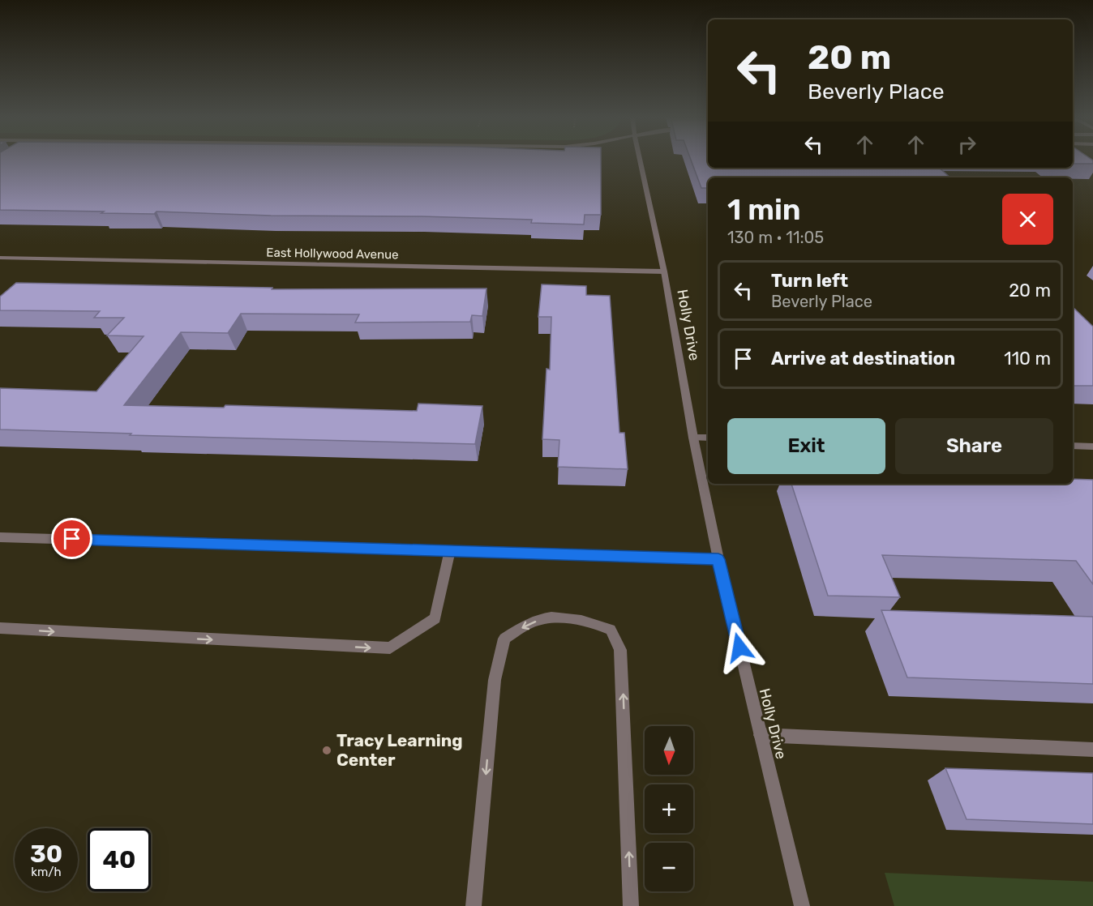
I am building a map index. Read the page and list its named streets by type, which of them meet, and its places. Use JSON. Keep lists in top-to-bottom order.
{
  "streets": {
    "street": ["East Hollywood Avenue", "Holly Drive"]
  },
  "crossings": [
    ["East Hollywood Avenue", "Holly Drive"]
  ],
  "places": ["Tracy Learning Center"],
  "north": "bottom",
  "page": {
    "turn": ["20 m", "Beverly Place"],
    "heading": ["1 min", "130 m · 11:05"],
    "list": [
      {
        "name": "Turn left",
        "note": "Beverly Place",
        "value": "20 m"
      },
      {
        "name": "Arrive at destination",
        "value": "110 m"
      }
    ],
    "buttons": ["Exit", "Share"],
    "map_buttons": ["+", "−"],
    "speed": "30 km/h",
    "limit": "40"
  }
}
